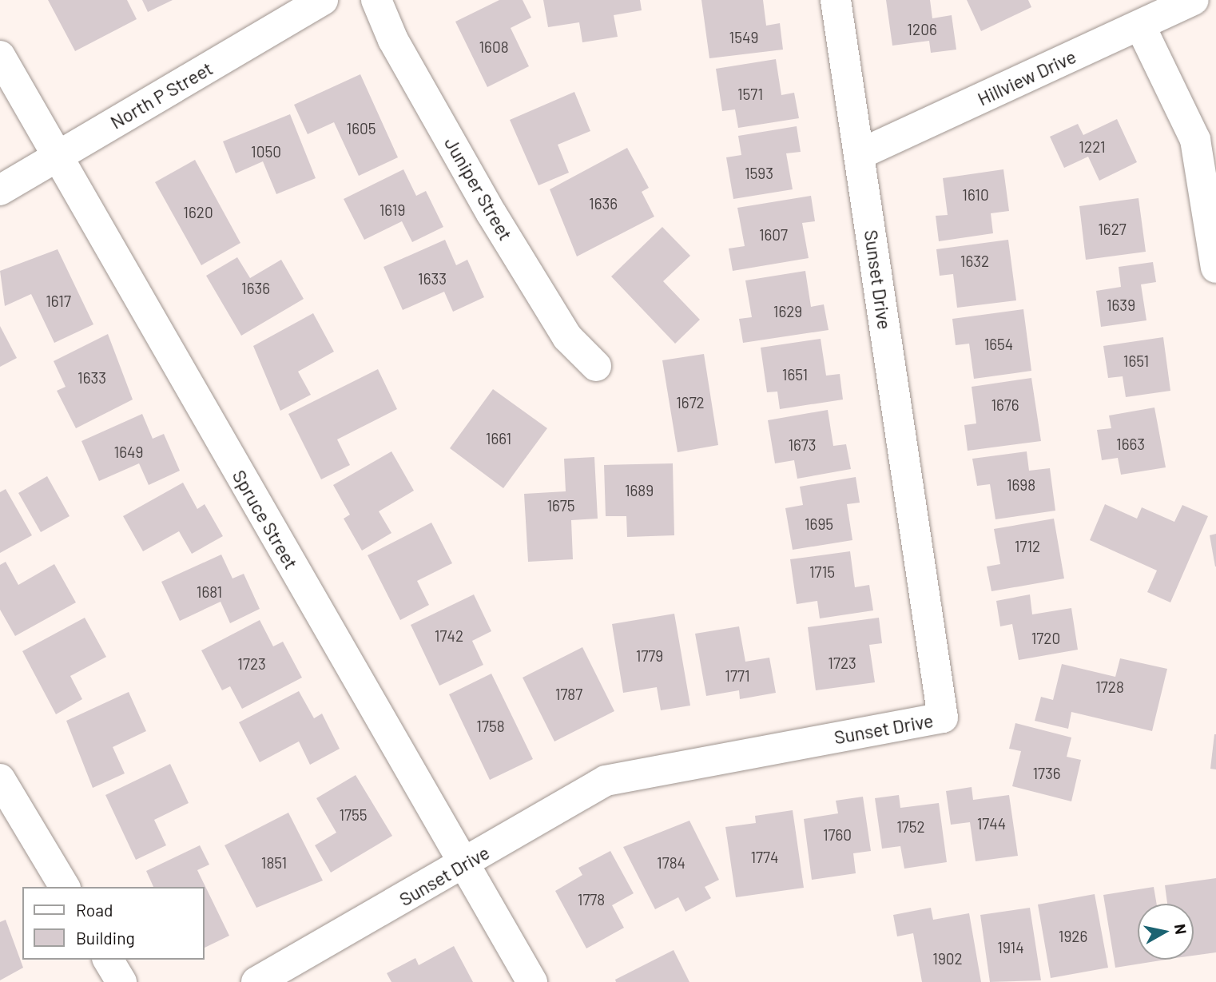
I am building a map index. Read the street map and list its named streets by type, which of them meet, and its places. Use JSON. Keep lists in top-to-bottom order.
{
  "streets": {
    "street": [
      "Hillview Drive",
      "North P Street",
      "Juniper Street",
      "Sunset Drive",
      "Spruce Street"
    ]
  },
  "crossings": [
    ["Hillview Drive", "Sunset Drive"],
    ["North P Street", "Spruce Street"],
    ["Sunset Drive", "Spruce Street"]
  ],
  "house_numbers": [
    "1206",
    "1549",
    "1608",
    "1571",
    "1605",
    "1221",
    "1050",
    "1593",
    "1610",
    "1636",
    "1619",
    "1620",
    "1627",
    "1607",
    "1632",
    "1633",
    "1636",
    "1617",
    "1639",
    "1629",
    "1654",
    "1651",
    "1651",
    "1633",
    "1672",
    "1676",
    "1661",
    "1663",
    "1673",
    "1649",
    "1698",
    "1689",
    "1675",
    "1695",
    "1712",
    "1715",
    "1681",
    "1742",
    "1720",
    "1779",
    "1723",
    "1723",
    "1771",
    "1728",
    "1787",
    "1758",
    "1736",
    "1755",
    "1744",
    "1752",
    "1760",
    "1774",
    "1851",
    "1784",
    "1778",
    "1926",
    "1914",
    "1902"
  ],
  "legend": ["Road", "Building"],
  "north": "right"
}
